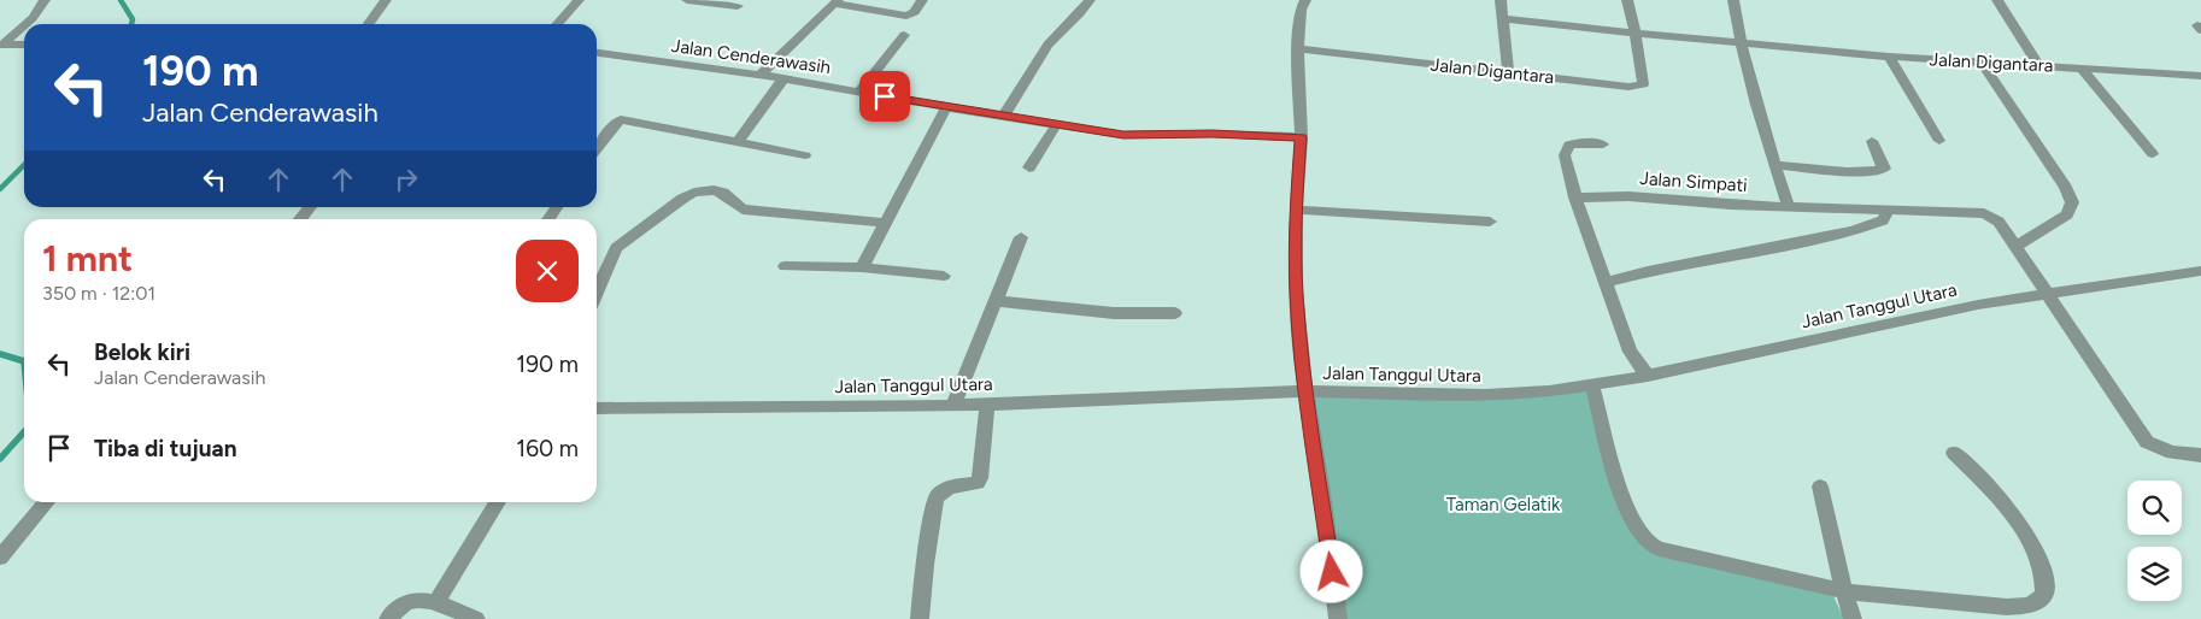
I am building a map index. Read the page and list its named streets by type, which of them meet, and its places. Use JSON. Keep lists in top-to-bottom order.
{
  "streets": {
    "street": [
      "Jalan Cenderawasih",
      "Jalan Digantara",
      "Jalan Simpati",
      "Jalan Tanggul Utara"
    ]
  },
  "crossings": [
    ["Jalan Simpati", "Jalan Tanggul Utara"]
  ],
  "parks": ["Taman Gelatik"],
  "page": {
    "turn": ["190 m", "Jalan Cenderawasih"],
    "heading": ["1 mnt", "350 m · 12:01"],
    "list": [
      {
        "name": "Belok kiri",
        "note": "Jalan Cenderawasih",
        "value": "190 m"
      },
      {
        "name": "Tiba di tujuan",
        "value": "160 m"
      }
    ]
  }
}
